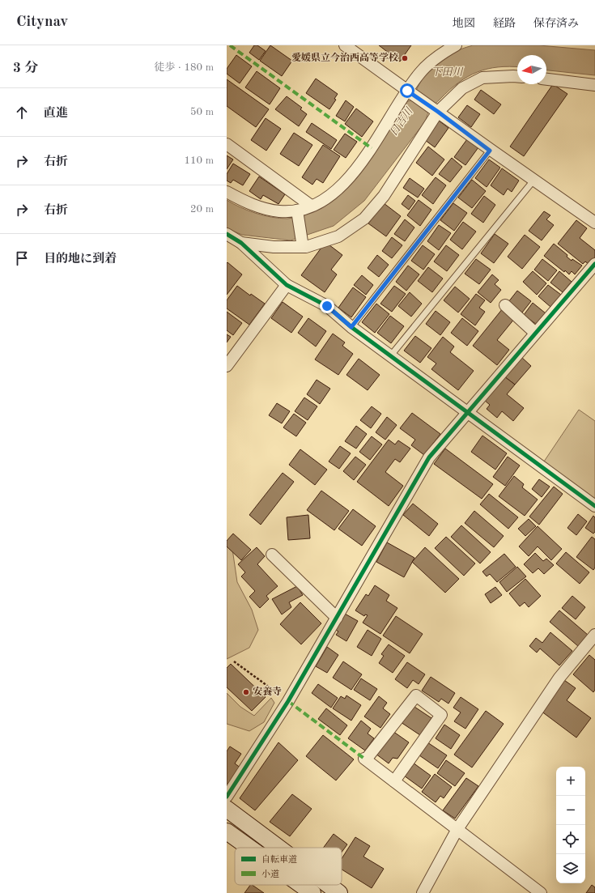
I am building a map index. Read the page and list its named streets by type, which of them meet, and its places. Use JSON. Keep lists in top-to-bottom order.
{
  "water": ["下田川", "日吉川"],
  "places": ["愛媛県立今治西高等学校", "安養寺"],
  "legend": ["自転車道", "小道"],
  "north": "left",
  "page": {
    "header": "Citynav",
    "nav": ["地図", "経路", "保存済み"],
    "heading": ["3 分", "徒歩 · 180 m"],
    "list": [
      ["直進", "50 m"],
      ["右折", "110 m"],
      ["右折", "20 m"],
      "目的地に到着"
    ],
    "map_buttons": ["+", "−"]
  }
}
